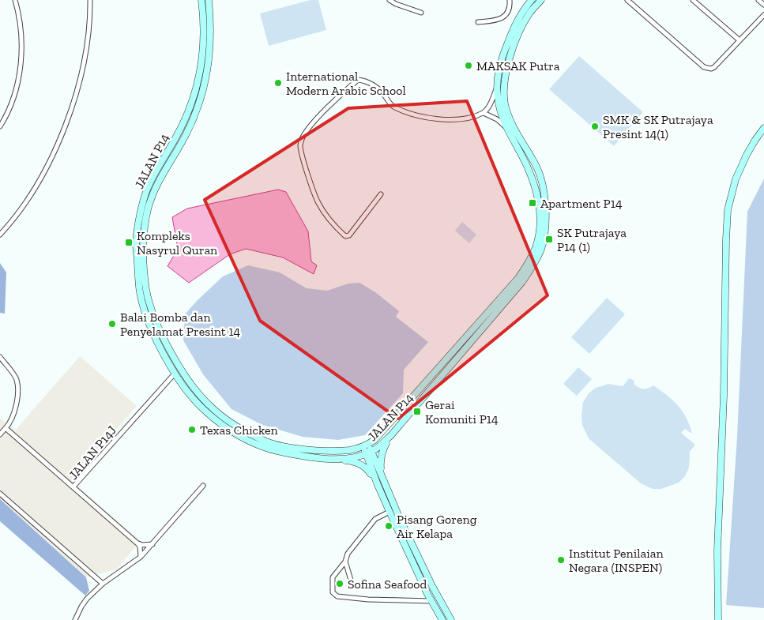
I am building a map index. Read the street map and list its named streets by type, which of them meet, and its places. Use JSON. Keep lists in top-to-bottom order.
{
  "streets": {
    "main road": ["JALAN P14"],
    "street": ["JALAN P14J"]
  },
  "crossings": [
    ["JALAN P14", "JALAN P14J"]
  ],
  "places": {
    "other": [
      "MAKSAK Putra",
      "International Modern Arabic School",
      "SMK & SK Putrajaya Presint 14(1)",
      "Balai Bomba dan Penyelamat Presint 14",
      "Texas Chicken",
      "Pisang Goreng Air Kelapa",
      "Institut Penilaian Negara (INSPEN)",
      "Sofina Seafood"
    ],
    "transit": [
      "Apartment P14",
      "SK Putrajaya P14 (1)",
      "Kompleks Nasyrul Quran",
      "Gerai Komuniti P14"
    ]
  }
}
